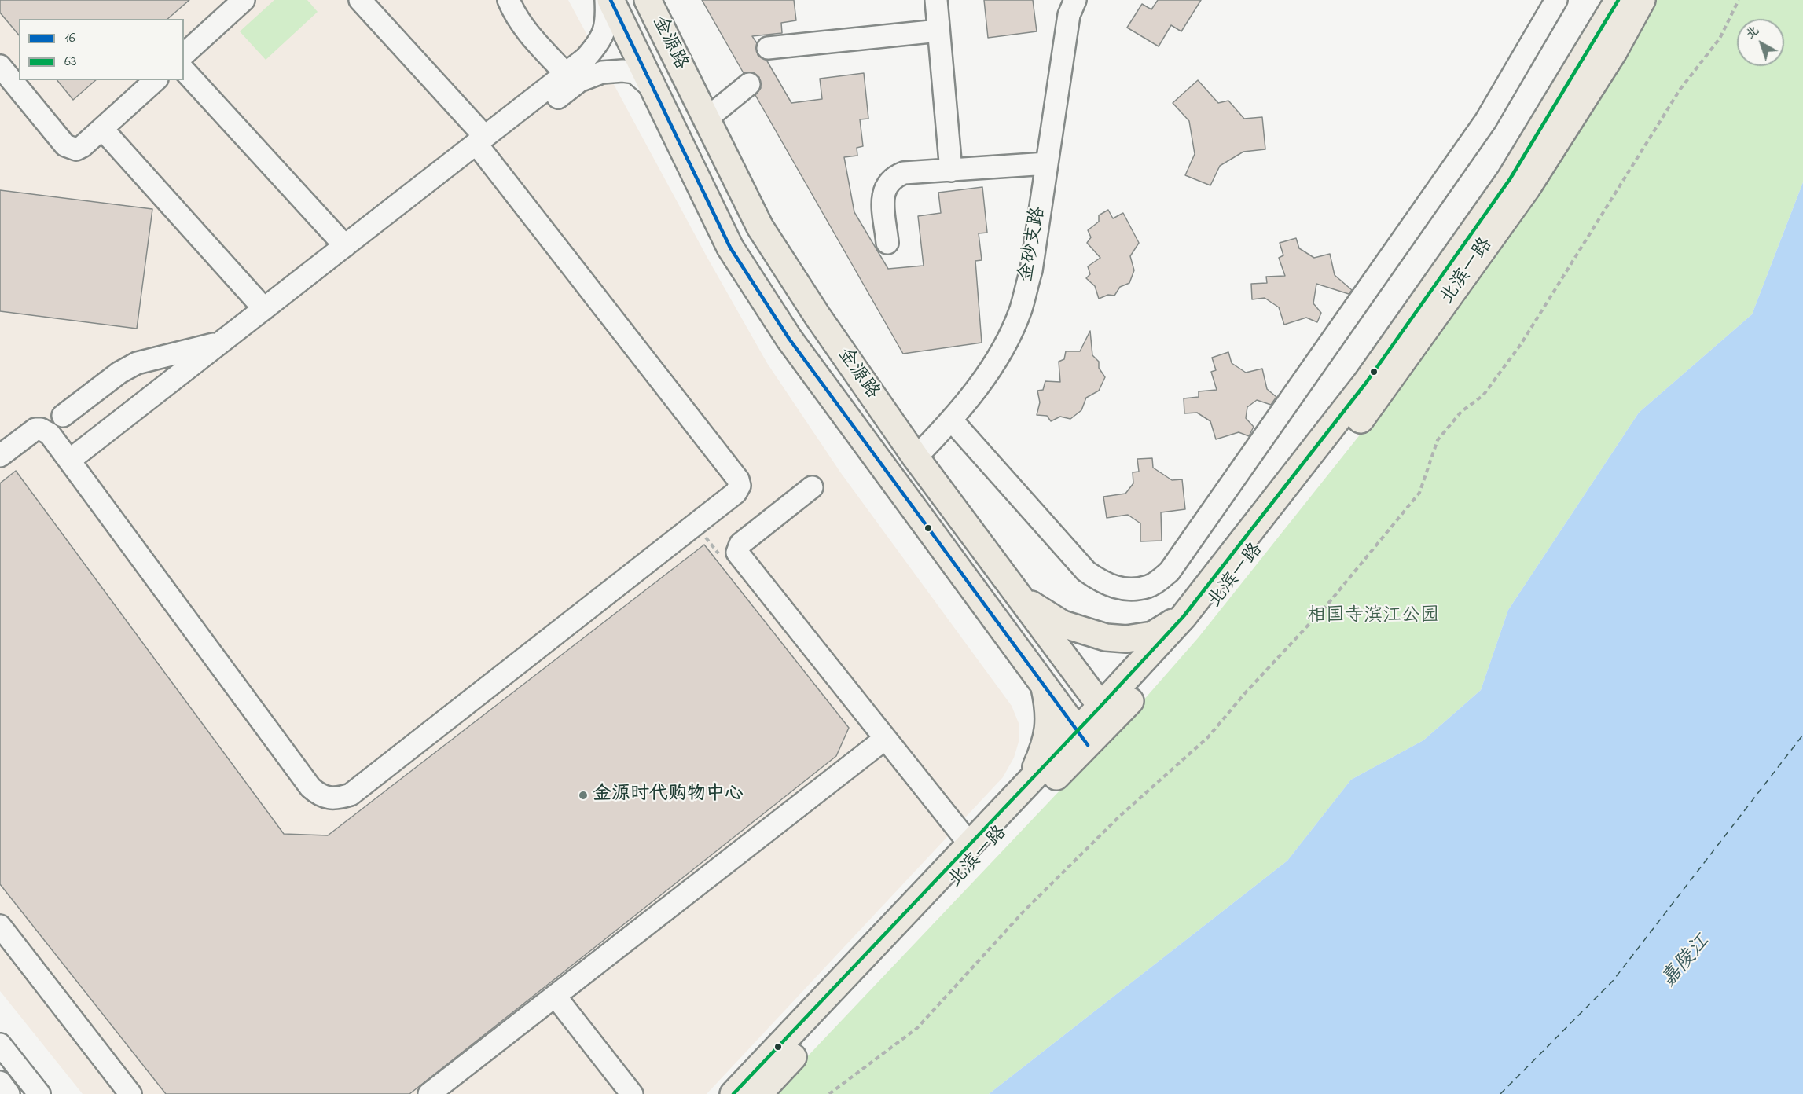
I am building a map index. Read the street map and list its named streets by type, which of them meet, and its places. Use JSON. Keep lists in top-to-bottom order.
{
  "streets": {
    "main road": ["金源路", "北滨一路"],
    "street": ["金砂支路"]
  },
  "crossings": [
    ["金源路", "金砂支路"],
    ["金源路", "北滨一路"]
  ],
  "water": ["嘉陵江"],
  "parks": ["相国寺滨江公园"],
  "places": ["金源时代购物中心"],
  "lines": ["transit line 16", "transit line 63"],
  "legend": ["16", "63"],
  "north": "top left"
}
